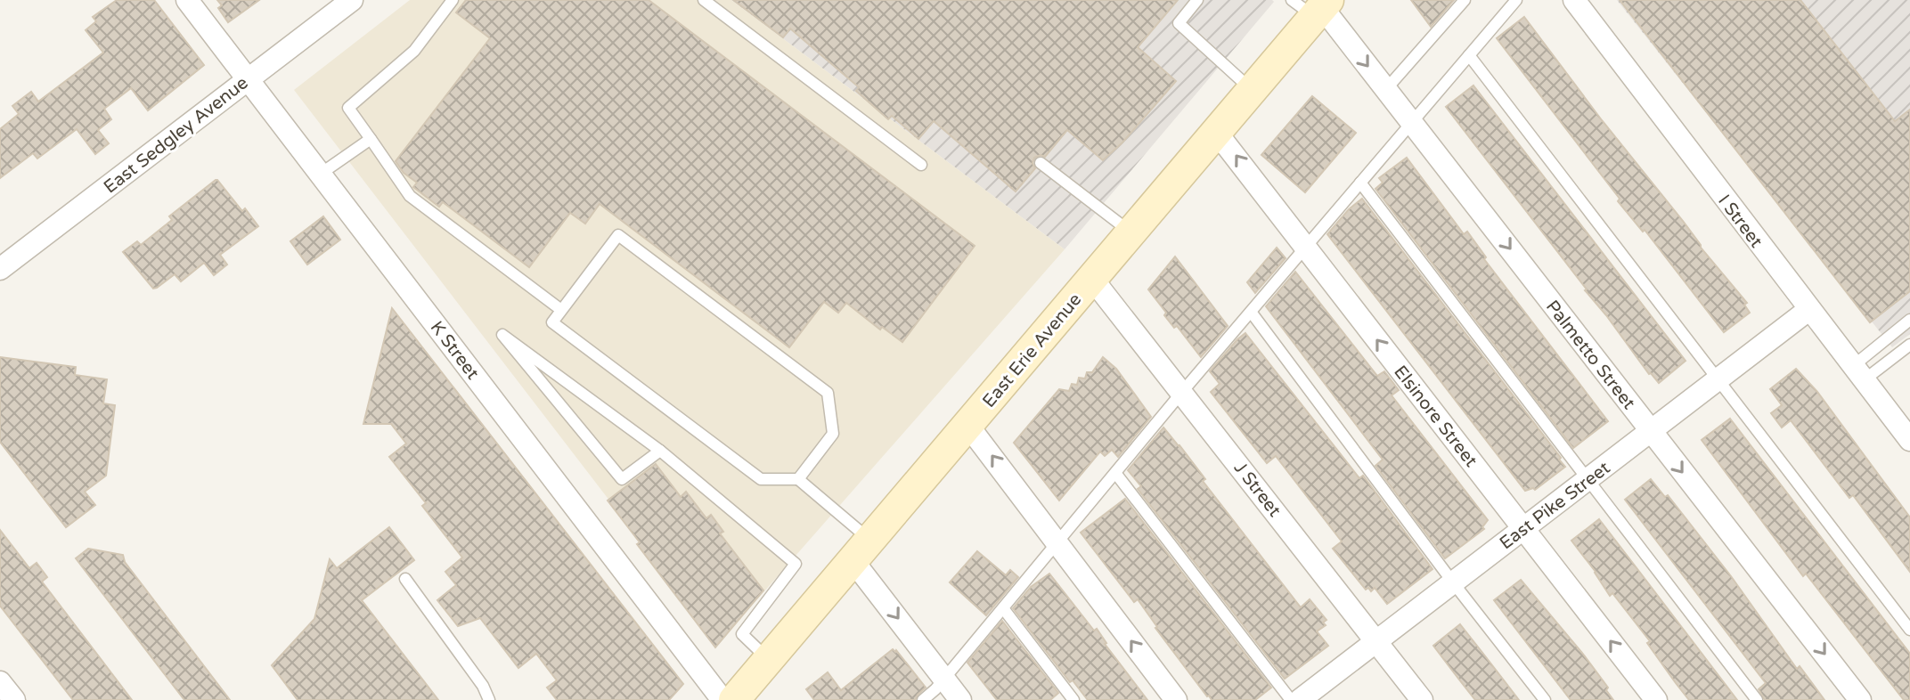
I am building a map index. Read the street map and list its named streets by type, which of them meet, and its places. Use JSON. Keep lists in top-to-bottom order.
{
  "streets": {
    "main road": ["East Erie Avenue"],
    "street": [
      "East Sedgley Avenue",
      "I Street",
      "K Street",
      "Palmetto Street",
      "Elsinore Street",
      "J Street",
      "East Pike Street"
    ]
  },
  "crossings": [
    ["East Sedgley Avenue", "K Street"],
    ["I Street", "East Pike Street"],
    ["East Erie Avenue", "Palmetto Street"],
    ["East Erie Avenue", "Elsinore Street"],
    ["East Erie Avenue", "J Street"],
    ["Palmetto Street", "East Pike Street"],
    ["Elsinore Street", "East Pike Street"],
    ["J Street", "East Pike Street"]
  ],
  "one_way": ["Palmetto Street", "Elsinore Street"]
}
